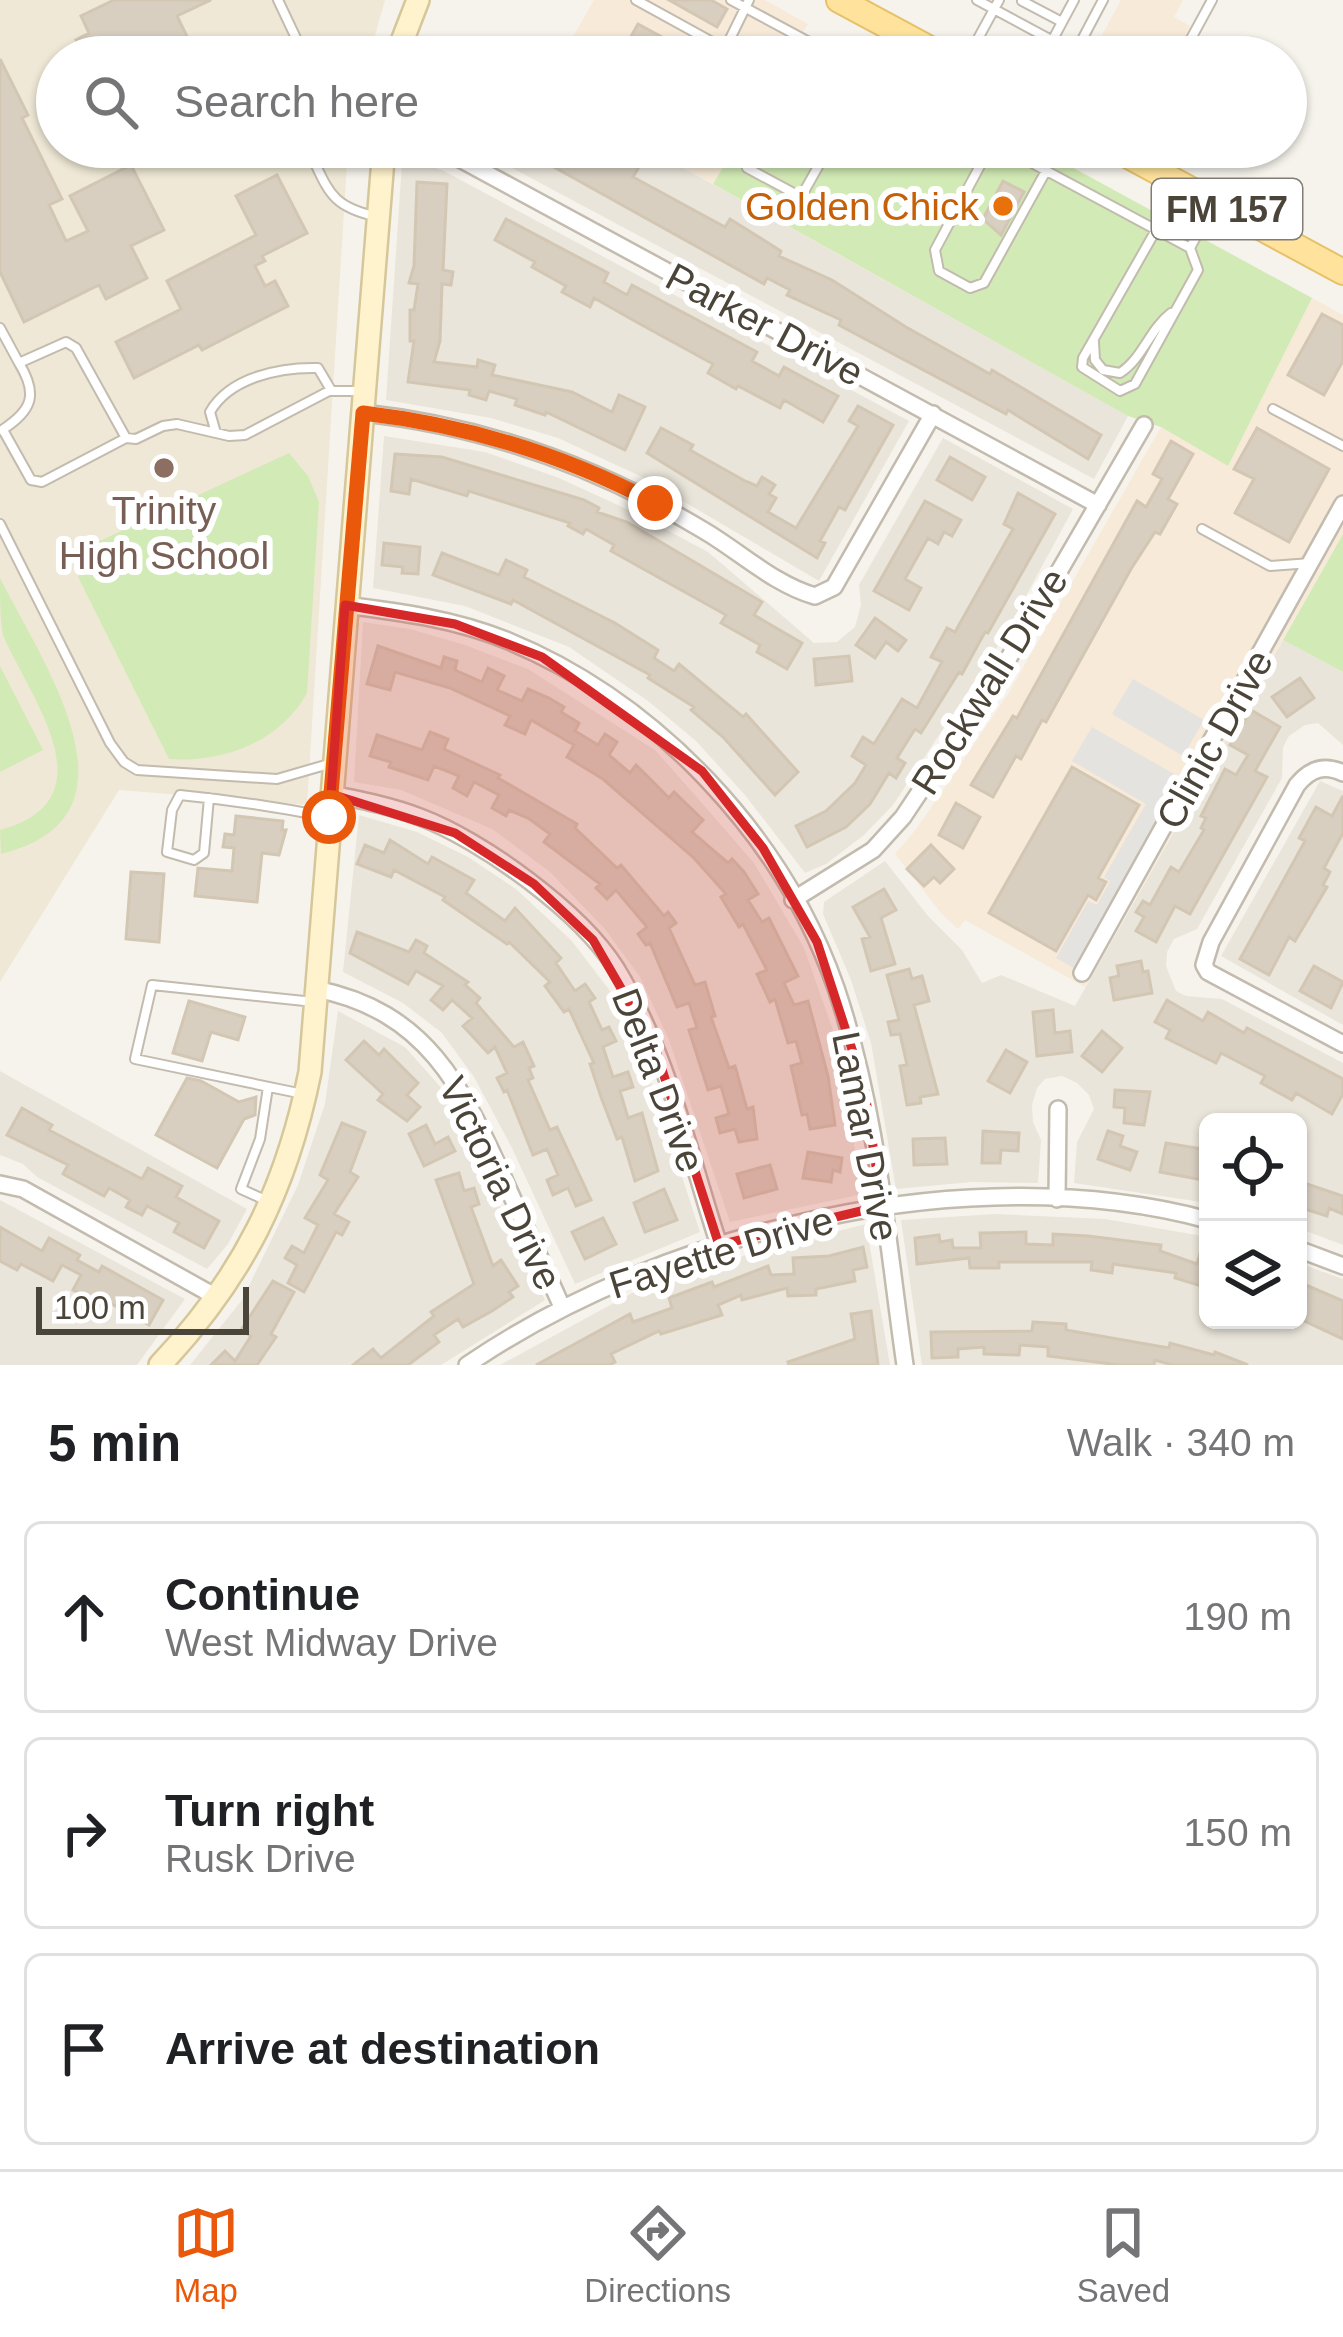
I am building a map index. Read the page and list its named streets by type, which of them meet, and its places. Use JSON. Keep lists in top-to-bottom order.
{
  "streets": {
    "main road": ["FM 157"],
    "street": [
      "Parker Drive",
      "Rockwall Drive",
      "Clinic Drive",
      "Delta Drive",
      "Lamar Drive",
      "Victoria Drive",
      "Fayette Drive"
    ]
  },
  "crossings": [
    ["Parker Drive", "Rockwall Drive"],
    ["Rockwall Drive", "Lamar Drive"],
    ["Delta Drive", "Fayette Drive"],
    ["Lamar Drive", "Fayette Drive"],
    ["Victoria Drive", "Fayette Drive"]
  ],
  "places": ["Golden Chick", "Trinity High School"],
  "scale_bar": "100 m",
  "page": {
    "search": "Search here",
    "scale": "100 m",
    "heading": ["5 min", "Walk · 340 m"],
    "list": [
      ["Continue", "West Midway Drive", "190 m"],
      ["Turn right", "Rusk Drive", "150 m"],
      "Arrive at destination"
    ],
    "nav": ["Map", "Directions", "Saved"]
  }
}
